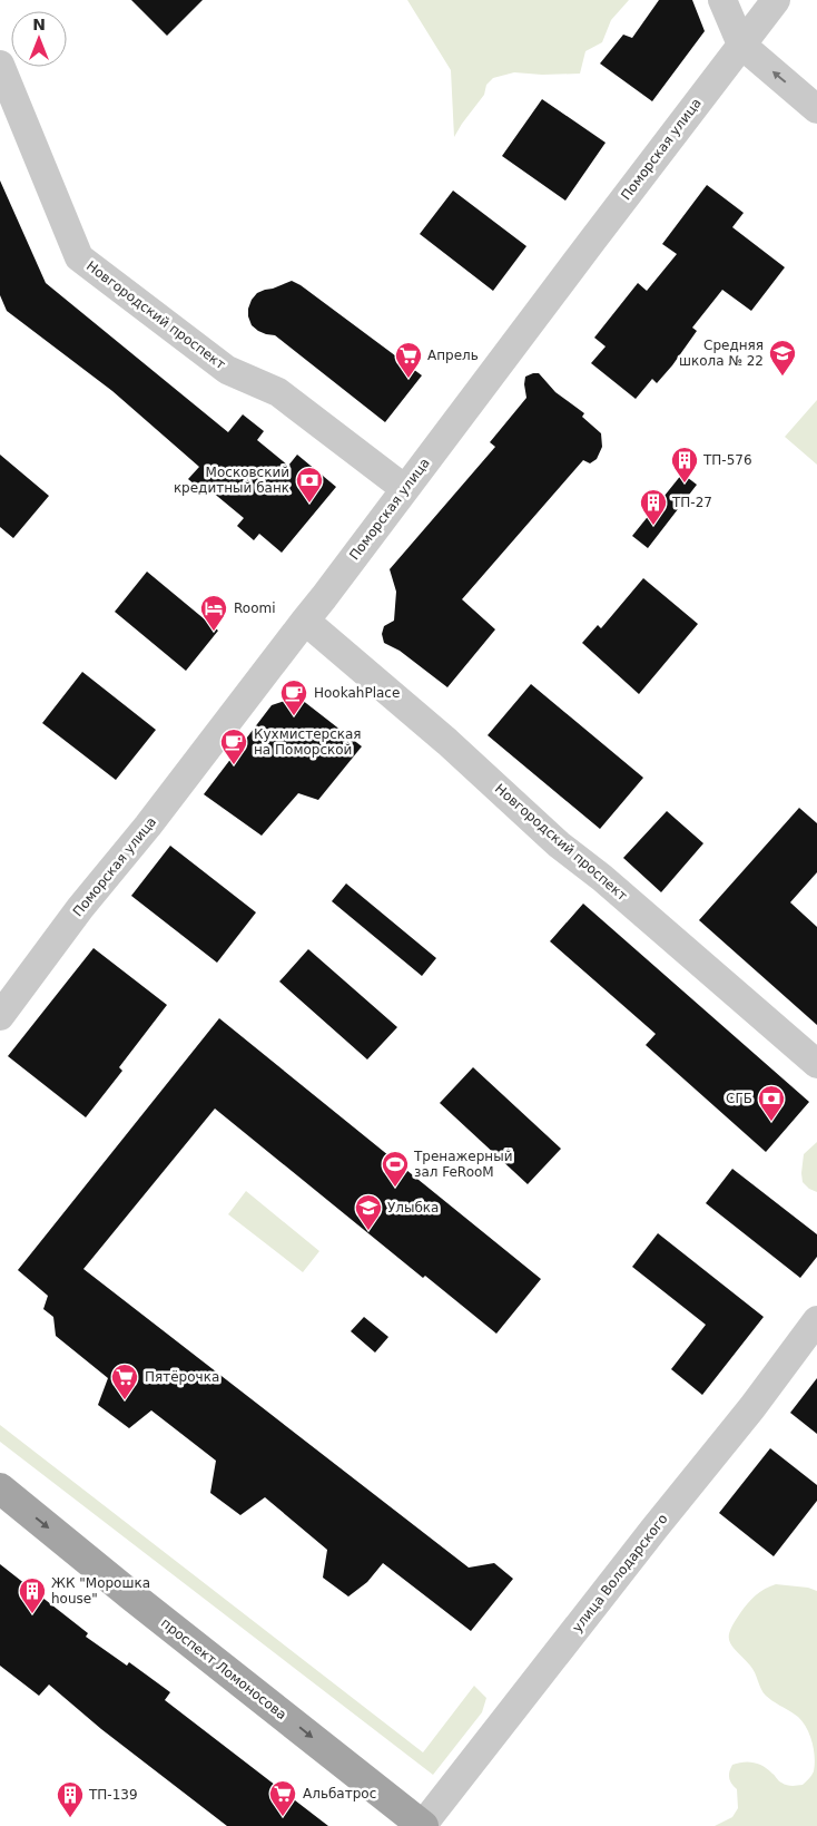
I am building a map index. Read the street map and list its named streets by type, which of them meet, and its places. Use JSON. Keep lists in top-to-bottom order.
{
  "streets": {
    "main road": ["проспект Ломоносова"],
    "street": ["Поморская улица", "Новгородский проспект", "улица Володарского"]
  },
  "crossings": [
    ["Поморская улица", "Новгородский проспект"],
    ["улица Володарского", "проспект Ломоносова"]
  ],
  "one_way": ["проспект Ломоносова"],
  "places": {
    "school or university": ["Средняя школа № 22", "Улыбка"],
    "supermarket": ["Апрель", "Пятёрочка", "Альбатрос"],
    "building": [
      "ТП-576",
      "ТП-27",
      "ЖК \"Морошка house\"",
      "ТП-139"
    ],
    "bank": ["Московский кредитный банк", "СГБ"],
    "hotel": ["Roomi"],
    "cafe": ["HookahPlace", "Кухмистерская на Поморской"],
    "sports": ["Тренажерный зал FeRooM"]
  },
  "north": "top"
}
